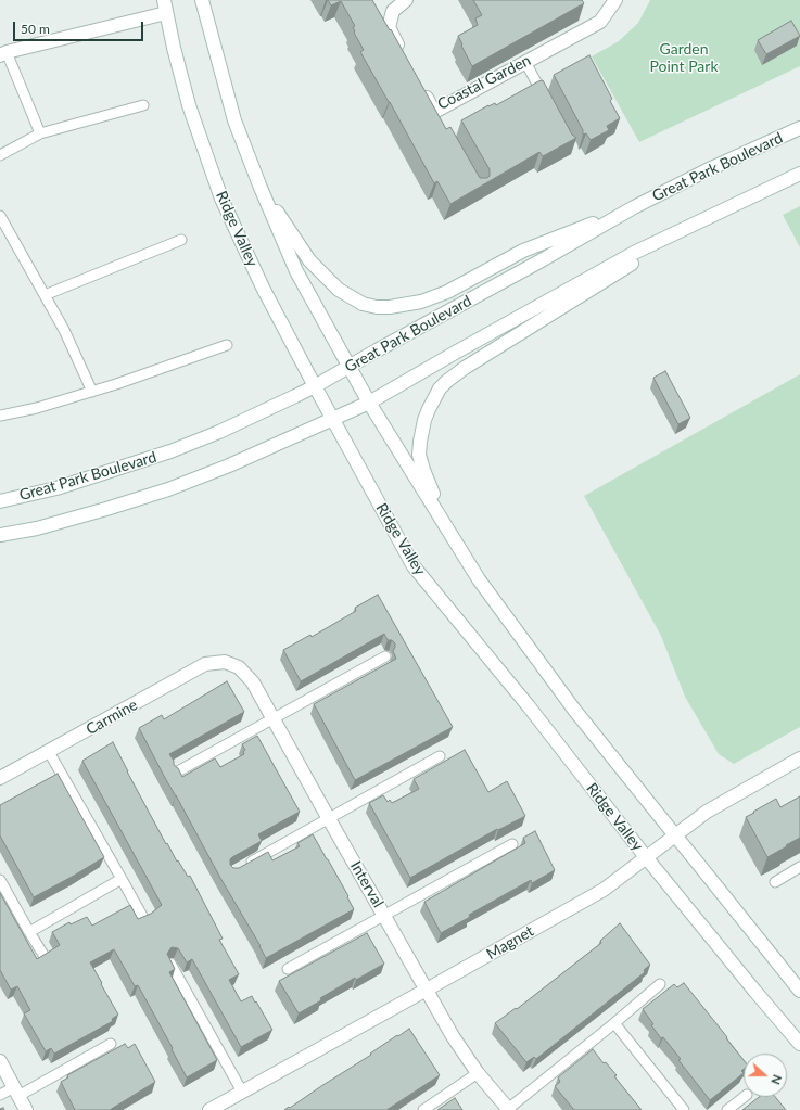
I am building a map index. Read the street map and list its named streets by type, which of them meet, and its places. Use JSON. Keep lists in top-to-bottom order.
{
  "streets": {
    "main road": [
      "Coastal Garden",
      "Great Park Boulevard",
      "Ridge Valley",
      "Carmine",
      "Interval",
      "Magnet"
    ]
  },
  "crossings": [
    ["Great Park Boulevard", "Ridge Valley"],
    ["Ridge Valley", "Magnet"],
    ["Carmine", "Interval"],
    ["Interval", "Magnet"]
  ],
  "parks": ["Garden Point Park"],
  "scale_bar": "50 m",
  "north": "right"
}
